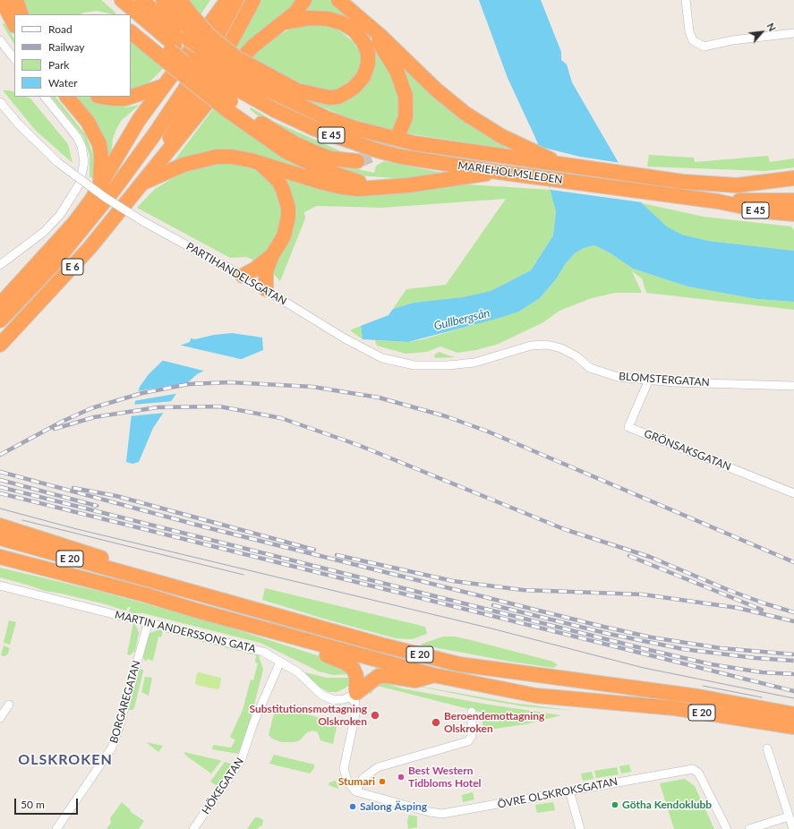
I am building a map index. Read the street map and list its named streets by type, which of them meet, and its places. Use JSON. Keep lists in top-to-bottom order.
{
  "streets": {
    "highway": [
      "E 45",
      "MARIEHOLMSLEDEN",
      "E 6",
      "E 20"
    ],
    "street": [
      "PARTIHANDELSGATAN",
      "BLOMSTERGATAN",
      "GRÖNSAKSGATAN",
      "MARTIN ANDERSSONS GATA",
      "BORGAREGATAN",
      "HÖKEGATAN",
      "ÖVRE OLSKROKSGATAN"
    ]
  },
  "crossings": [
    ["E 45", "MARIEHOLMSLEDEN"],
    ["PARTIHANDELSGATAN", "BLOMSTERGATAN"],
    ["BLOMSTERGATAN", "GRÖNSAKSGATAN"],
    ["MARTIN ANDERSSONS GATA", "BORGAREGATAN"],
    ["MARTIN ANDERSSONS GATA", "HÖKEGATAN"]
  ],
  "districts": ["OLSKROKEN"],
  "water": ["Gullbergsån"],
  "places": [
    "Substitutionsmottagning Olskroken",
    "Beroendemottagning Olskroken",
    "Best Western Tidbloms Hotel",
    "Stumari",
    "Götha Kendoklubb",
    "Salong Äsping"
  ],
  "legend": [
    "Road",
    "Railway",
    "Park",
    "Water"
  ],
  "scale_bar": "50 m",
  "north": "top right"
}
